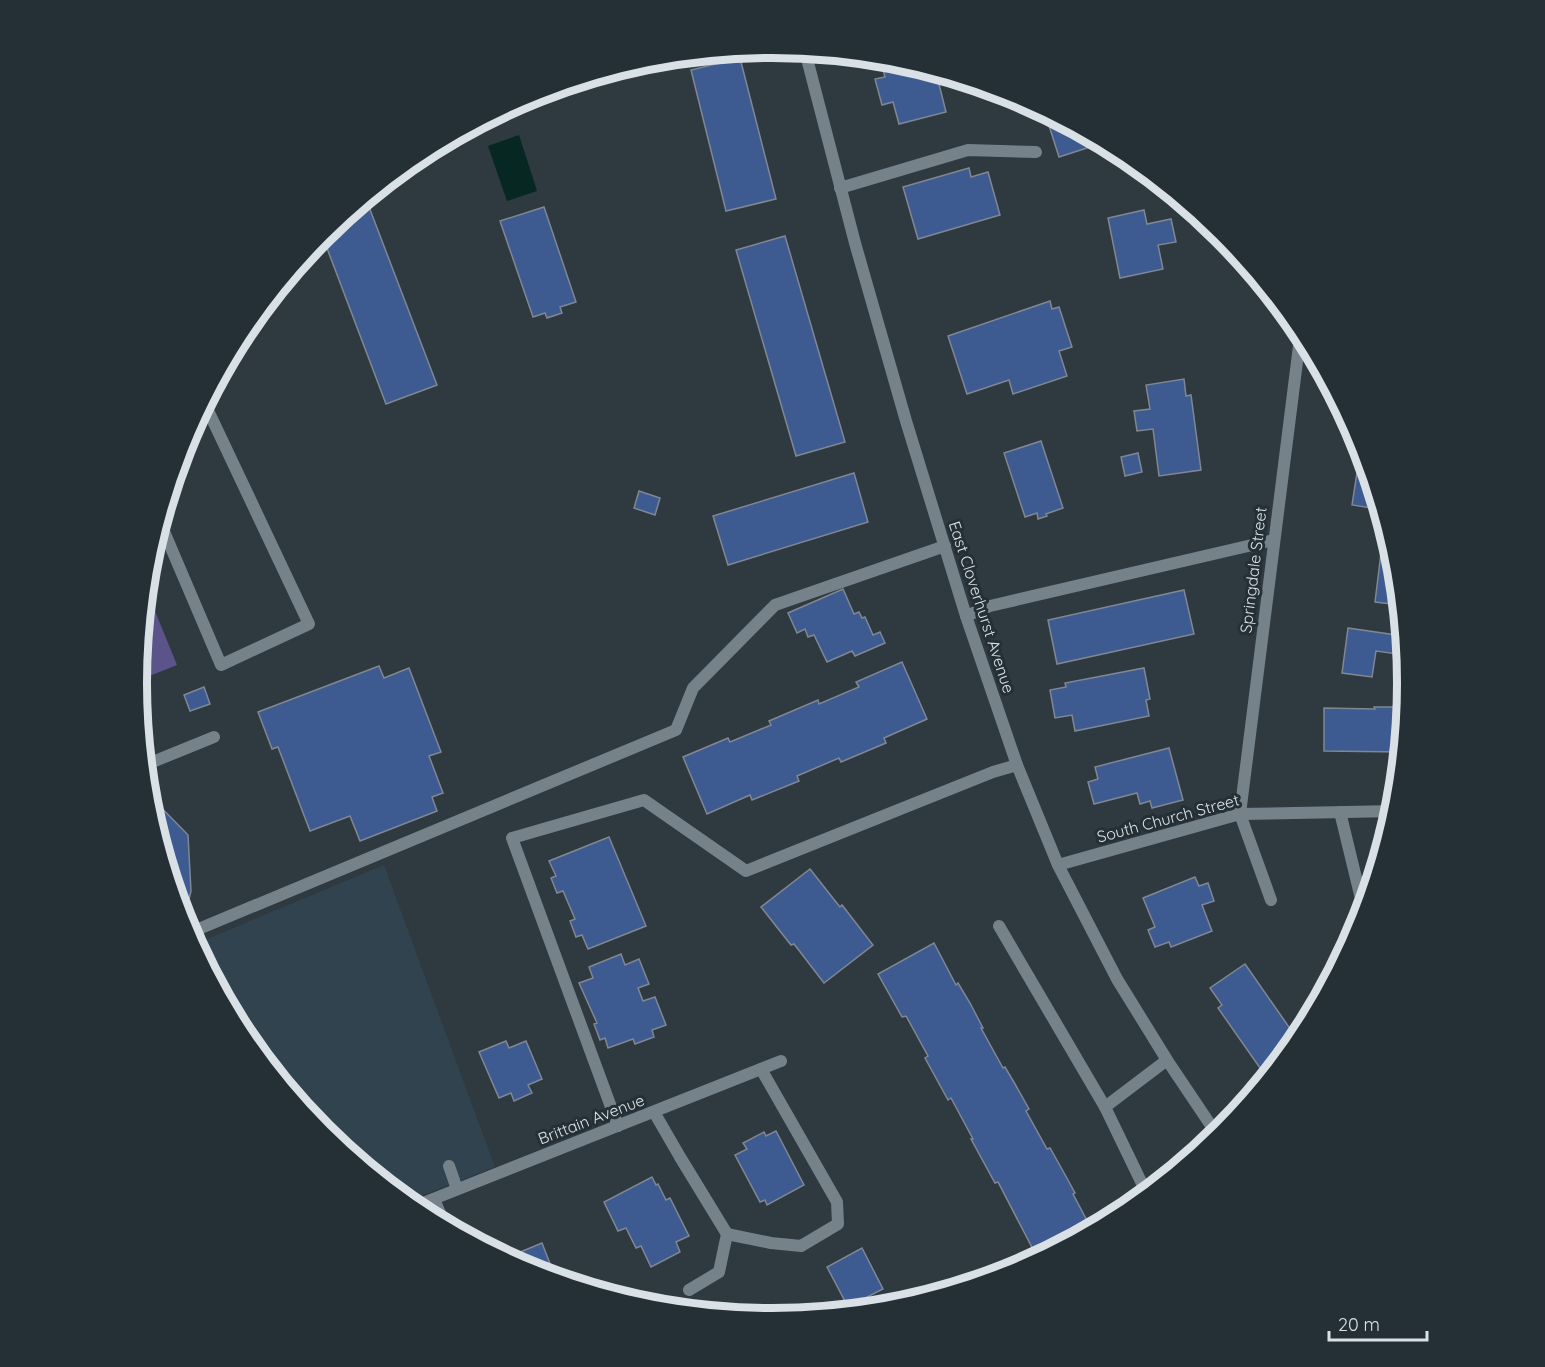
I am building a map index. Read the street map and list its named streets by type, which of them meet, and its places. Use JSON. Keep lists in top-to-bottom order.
{
  "streets": {
    "street": [
      "Springdale Street",
      "East Cloverhurst Avenue",
      "South Church Street",
      "Brittain Avenue"
    ]
  },
  "crossings": [
    ["Springdale Street", "South Church Street"],
    ["East Cloverhurst Avenue", "South Church Street"]
  ],
  "scale_bar": "20 m"
}
